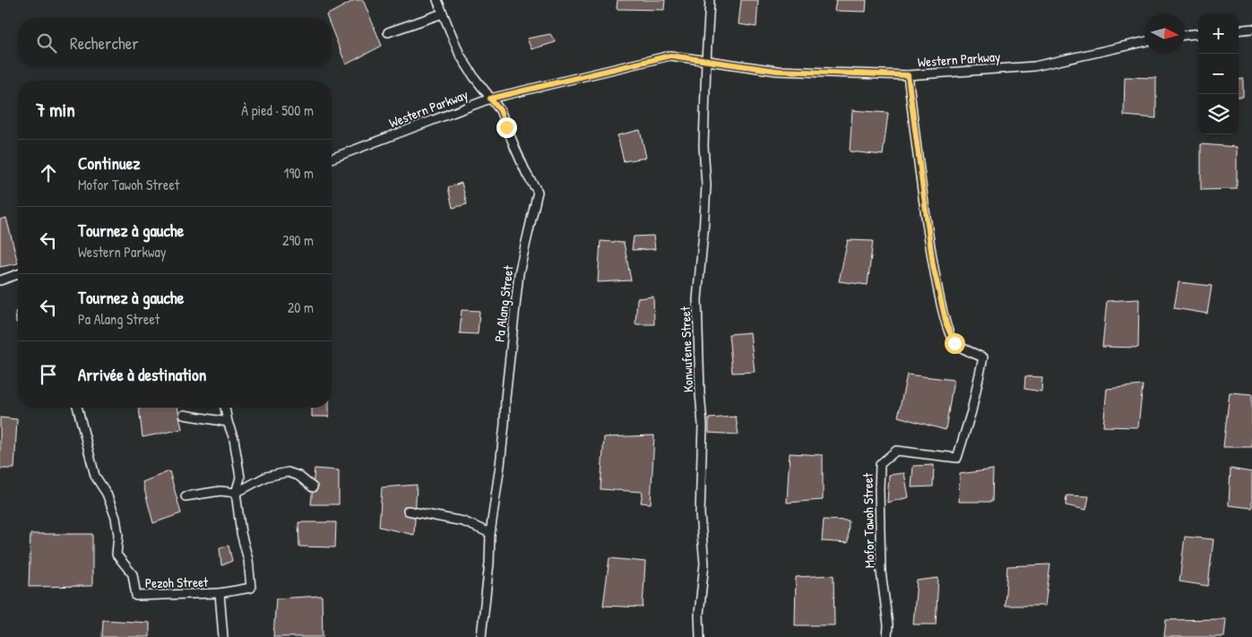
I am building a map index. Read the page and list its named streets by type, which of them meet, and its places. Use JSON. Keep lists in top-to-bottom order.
{
  "streets": {
    "street": [
      "Western Parkway",
      "Pa Alang Street",
      "Konwufene Street",
      "Mofor Tawoh Street",
      "Pezoh Street"
    ]
  },
  "crossings": [
    ["Western Parkway", "Pa Alang Street"],
    ["Western Parkway", "Konwufene Street"],
    ["Western Parkway", "Mofor Tawoh Street"]
  ],
  "north": "right",
  "page": {
    "map_buttons": ["+", "−"],
    "search": "Rechercher",
    "heading": ["7 min", "À pied · 500 m"],
    "list": [
      ["Continuez", "Mofor Tawoh Street", "190 m"],
      ["Tournez à gauche", "Western Parkway", "290 m"],
      ["Tournez à gauche", "Pa Alang Street", "20 m"],
      "Arrivée à destination"
    ]
  }
}
